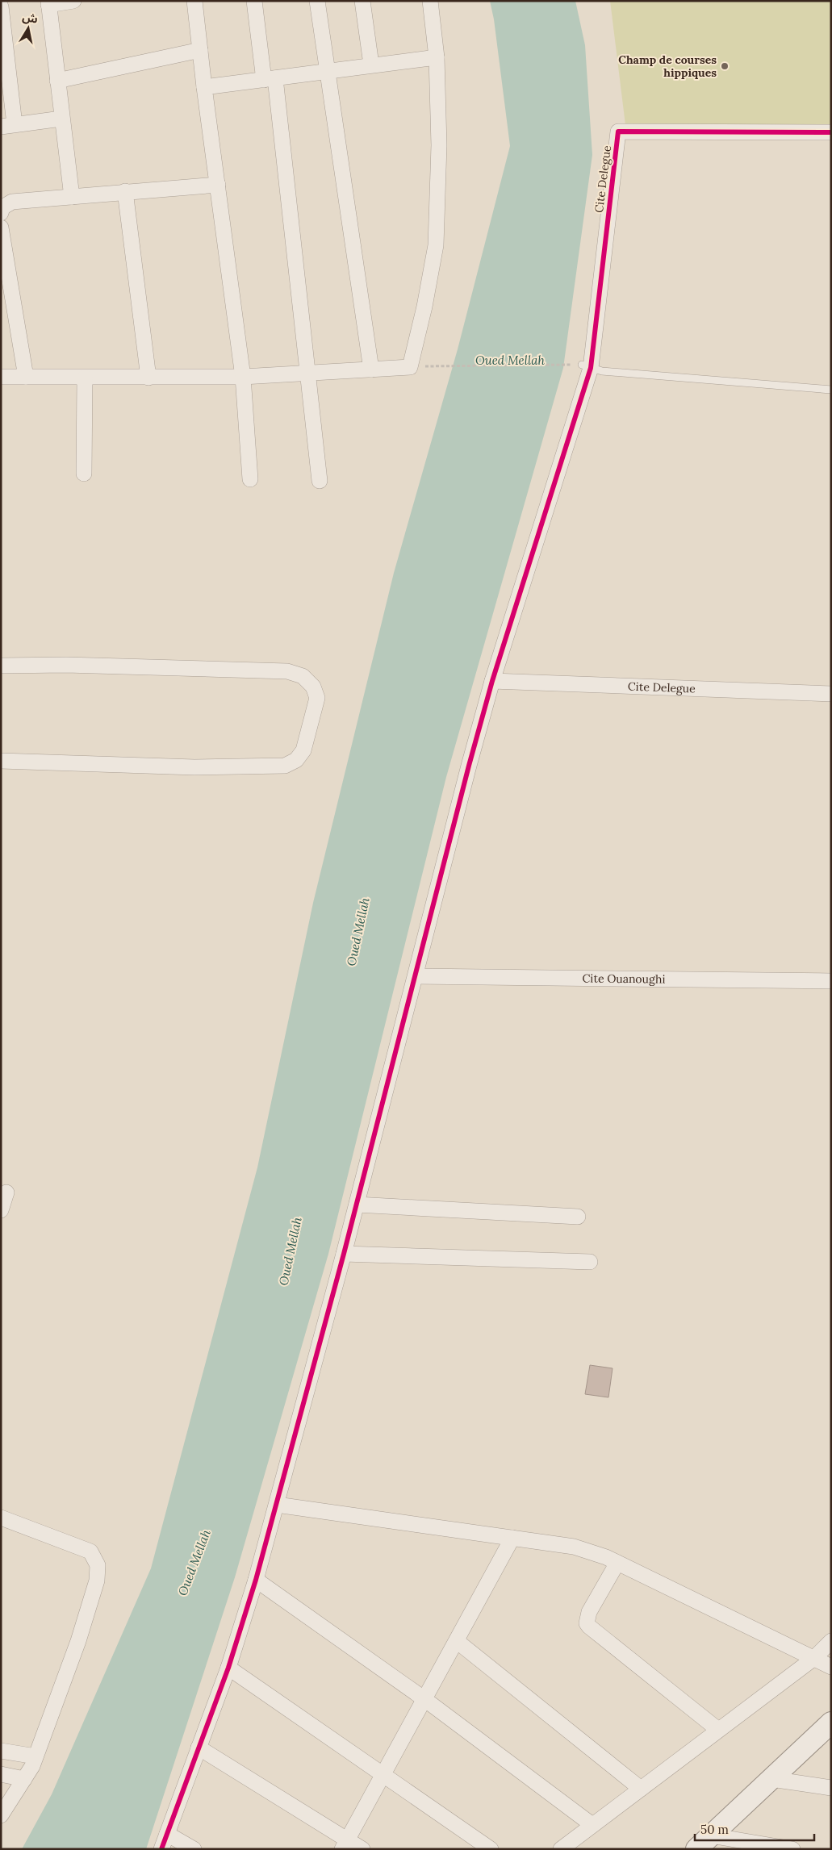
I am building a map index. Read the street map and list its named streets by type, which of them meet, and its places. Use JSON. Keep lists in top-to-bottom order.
{
  "streets": {
    "street": ["Cite Delegue", "Cite Ouanoughi"]
  },
  "water": ["Oued Mellah"],
  "places": ["Champ de courses hippiques"],
  "scale_bar": "50 m",
  "north": "top"
}
